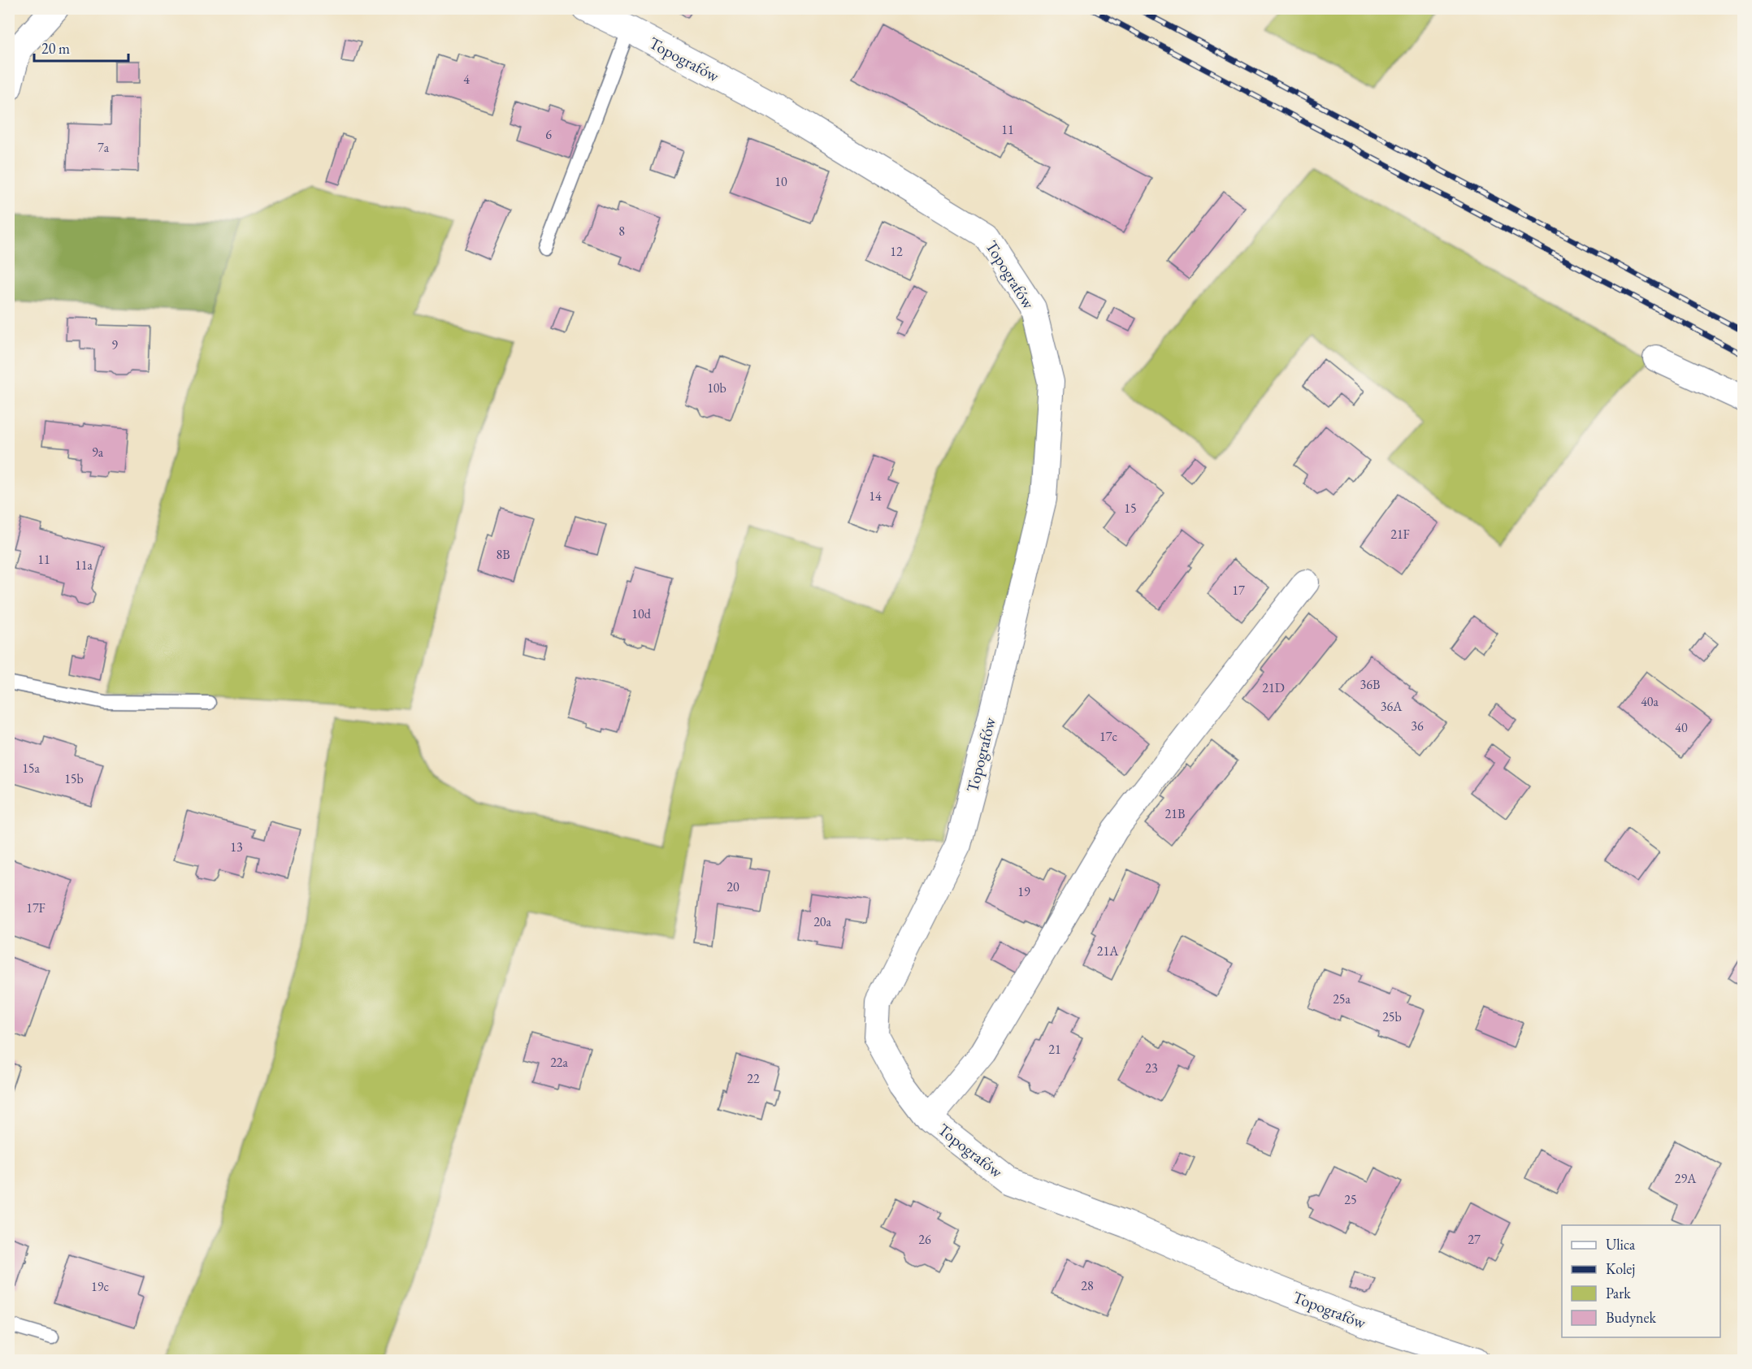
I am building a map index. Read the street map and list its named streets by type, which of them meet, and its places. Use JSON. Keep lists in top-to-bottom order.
{
  "streets": {
    "street": ["Topografów"]
  },
  "house_numbers": [
    "4",
    "11",
    "6",
    "7a",
    "10",
    "8",
    "12",
    "9",
    "10b",
    "9a",
    "14",
    "15",
    "21F",
    "8B",
    "11",
    "11a",
    "17",
    "10d",
    "36B",
    "21D",
    "40a",
    "36A",
    "36",
    "40",
    "17c",
    "15a",
    "15b",
    "21B",
    "13",
    "20",
    "19",
    "17F",
    "20a",
    "21A",
    "25a",
    "25b",
    "21",
    "22a",
    "23",
    "22",
    "29A",
    "25",
    "26",
    "27",
    "28",
    "19c"
  ],
  "legend": [
    "Ulica",
    "Kolej",
    "Park",
    "Budynek"
  ],
  "scale_bar": "20 m"
}
